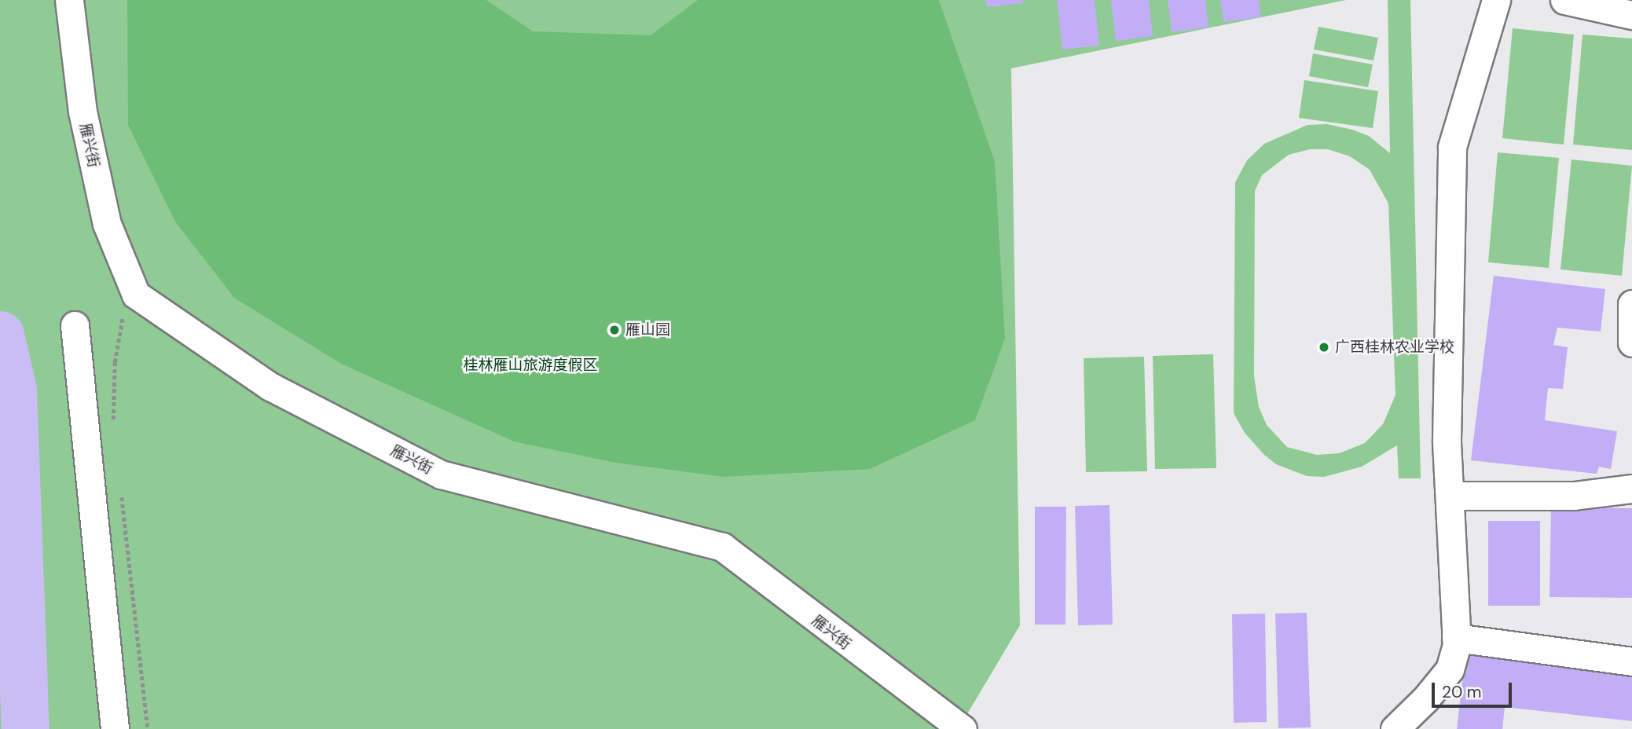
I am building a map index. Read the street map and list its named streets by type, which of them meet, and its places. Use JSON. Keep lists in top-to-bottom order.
{
  "streets": {
    "street": ["雁兴街"]
  },
  "parks": ["桂林雁山旅游度假区"],
  "places": ["雁山园", "广西桂林农业学校"],
  "scale_bar": "20 m"
}
